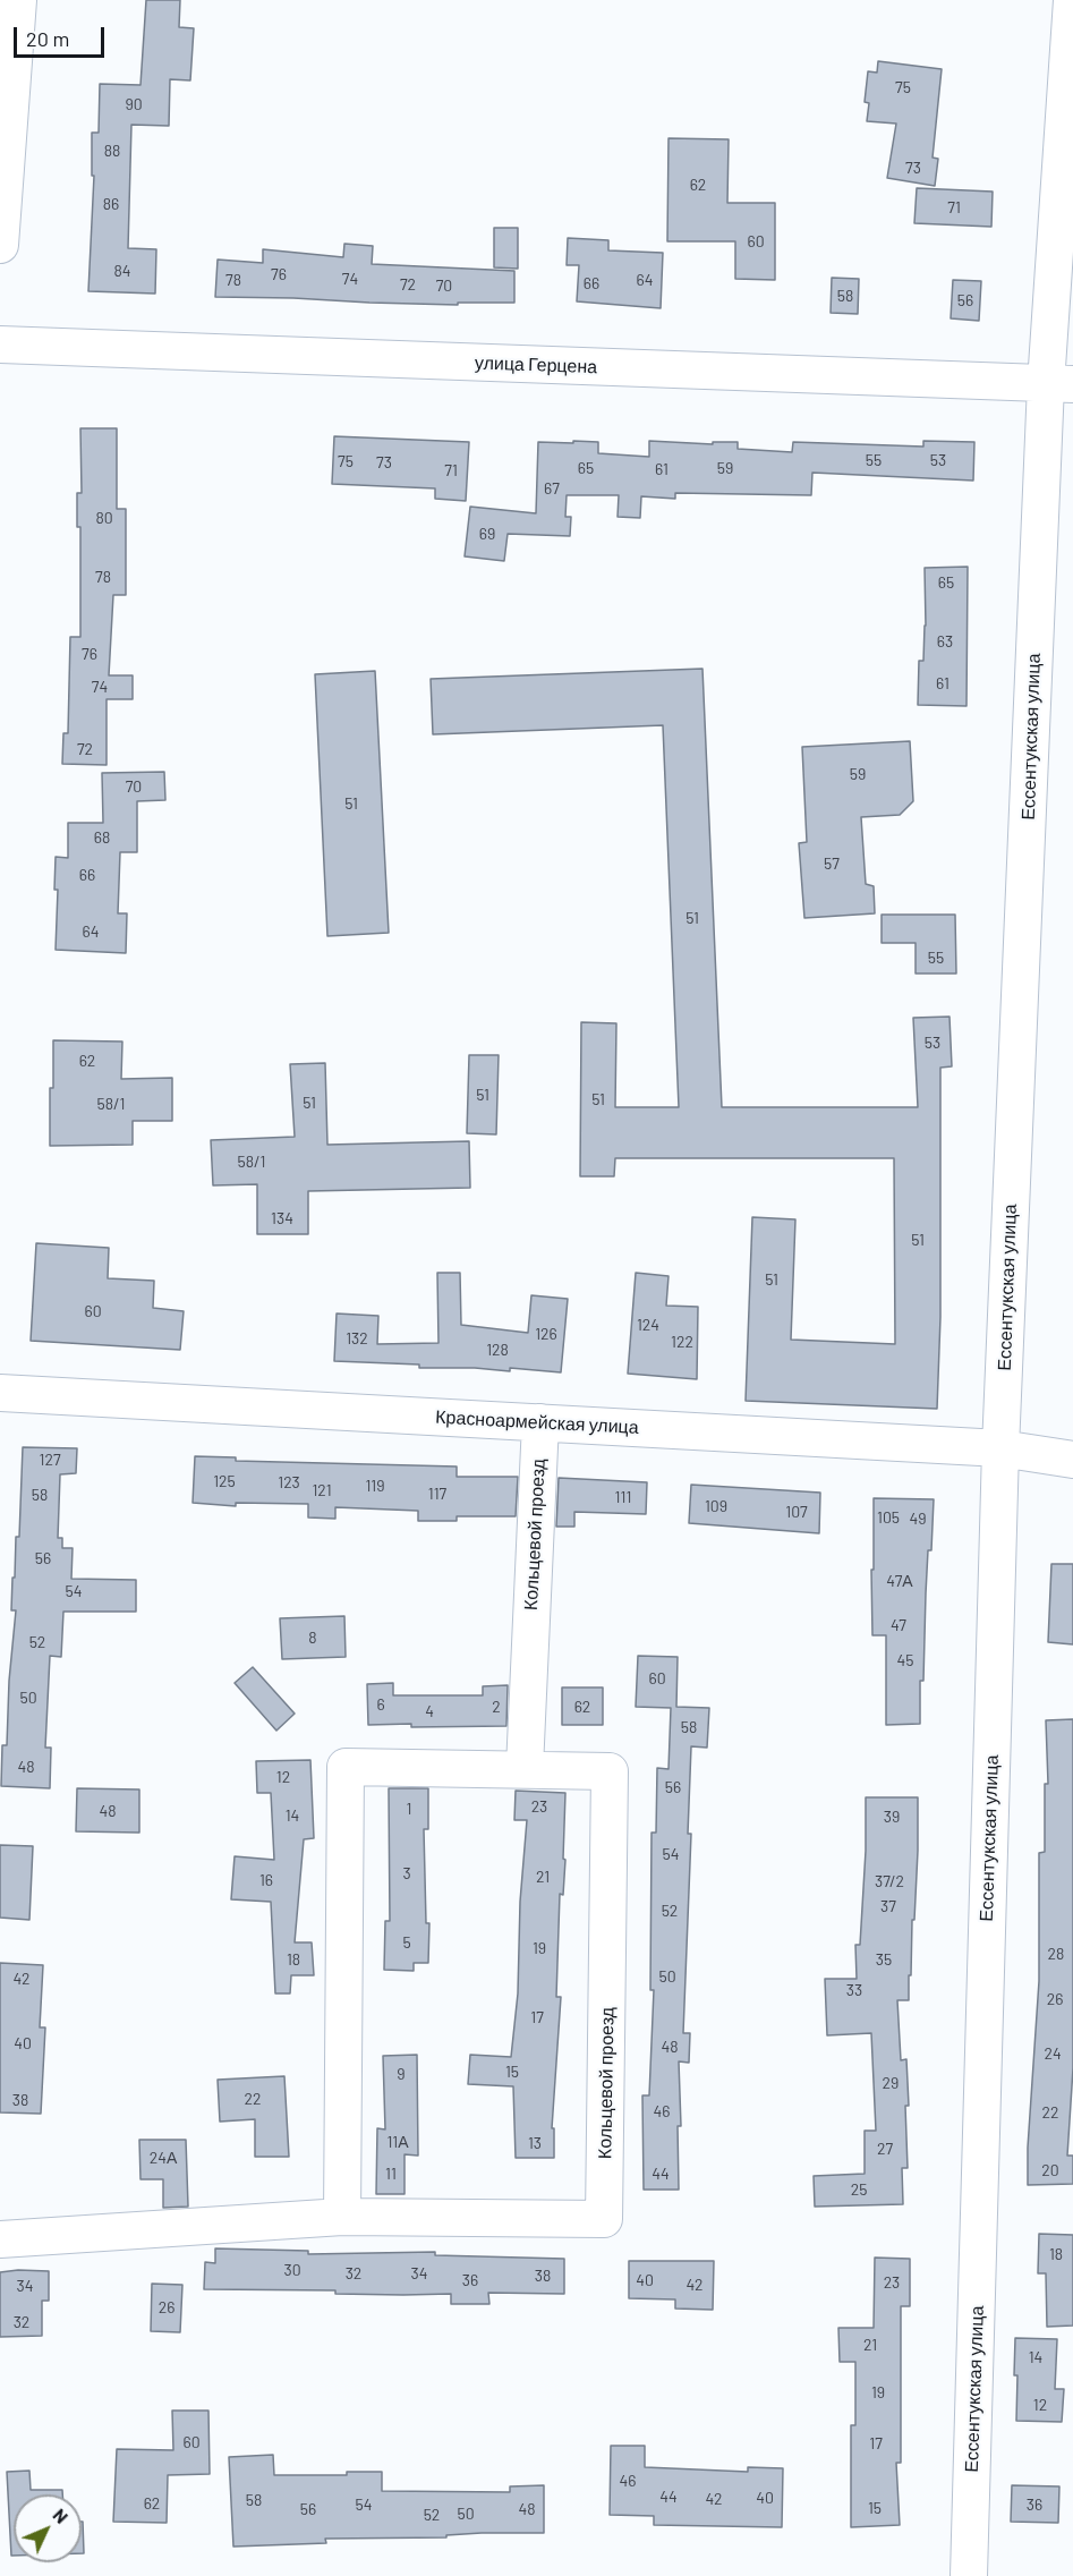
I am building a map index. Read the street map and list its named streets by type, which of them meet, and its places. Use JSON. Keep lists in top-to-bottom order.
{
  "streets": {
    "street": [
      "улица Герцена",
      "Ессентукская улица",
      "Красноармейская улица",
      "Кольцевой проезд"
    ]
  },
  "crossings": [
    ["улица Герцена", "Ессентукская улица"],
    ["Ессентукская улица", "Красноармейская улица"],
    ["Красноармейская улица", "Кольцевой проезд"]
  ],
  "house_numbers": [
    "75",
    "90",
    "88",
    "73",
    "62",
    "86",
    "71",
    "60",
    "84",
    "76",
    "74",
    "78",
    "64",
    "66",
    "72",
    "70",
    "58",
    "56",
    "55",
    "53",
    "75",
    "73",
    "65",
    "59",
    "61",
    "71",
    "67",
    "80",
    "69",
    "78",
    "65",
    "63",
    "76",
    "61",
    "74",
    "72",
    "59",
    "70",
    "51",
    "68",
    "57",
    "66",
    "51",
    "64",
    "55",
    "53",
    "62",
    "51",
    "51",
    "51",
    "58/1",
    "58/1",
    "134",
    "51",
    "51",
    "60",
    "124",
    "126",
    "132",
    "122",
    "128",
    "127",
    "125",
    "123",
    "119",
    "121",
    "117",
    "58",
    "111",
    "109",
    "107",
    "105",
    "49",
    "56",
    "47А",
    "54",
    "47",
    "8",
    "52",
    "45",
    "60",
    "50",
    "6",
    "2",
    "62",
    "4",
    "58",
    "48",
    "12",
    "56",
    "23",
    "1",
    "48",
    "14",
    "39",
    "54",
    "3",
    "21",
    "16",
    "37/2",
    "37",
    "52",
    "5",
    "19",
    "28",
    "18",
    "35",
    "50",
    "42",
    "33",
    "26",
    "17",
    "40",
    "48",
    "24",
    "15",
    "9",
    "29",
    "22",
    "38",
    "46",
    "22",
    "11А",
    "13",
    "27",
    "24А",
    "20",
    "11",
    "44",
    "25",
    "18",
    "30",
    "32",
    "34",
    "38",
    "36",
    "40",
    "23",
    "42",
    "34",
    "26",
    "32",
    "21",
    "14",
    "19",
    "12",
    "60",
    "17",
    "46",
    "44",
    "40",
    "42",
    "58",
    "62",
    "54",
    "36",
    "15",
    "56",
    "48",
    "50",
    "52"
  ],
  "scale_bar": "20 m",
  "north": "top right"
}
